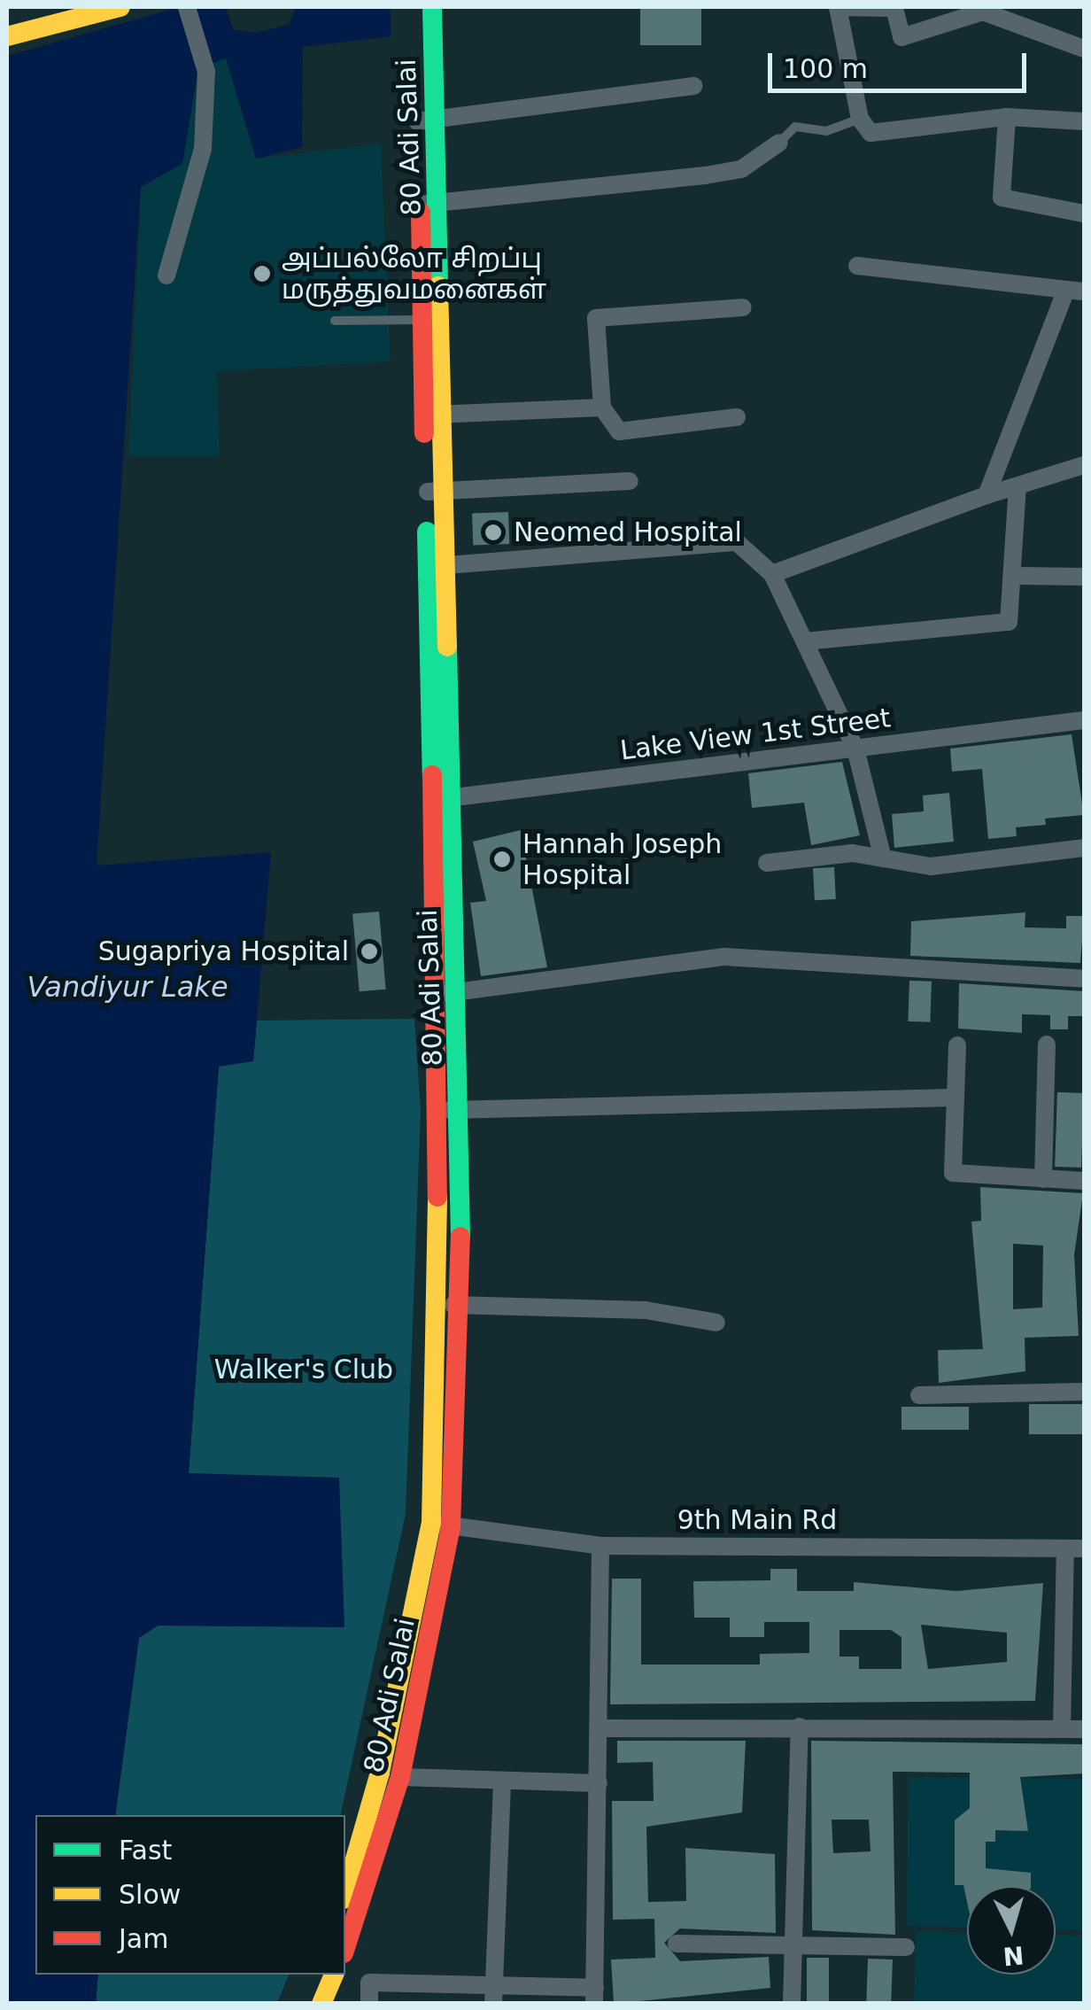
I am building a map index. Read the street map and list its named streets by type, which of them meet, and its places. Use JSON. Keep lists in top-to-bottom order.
{
  "streets": {
    "main road": ["80 Adi Salai"],
    "street": ["Lake View 1st Street", "9th Main Rd"]
  },
  "crossings": [
    ["80 Adi Salai", "Lake View 1st Street"],
    ["80 Adi Salai", "9th Main Rd"]
  ],
  "water": ["Vandiyur Lake"],
  "parks": ["Walker's Club"],
  "places": [
    "அப்பல்லோ சிறப்பு மருத்துவமனைகள்",
    "Neomed Hospital",
    "Hannah Joseph Hospital",
    "Sugapriya Hospital"
  ],
  "legend": ["Fast", "Slow", "Jam"],
  "scale_bar": "100 m",
  "north": "bottom"
}
